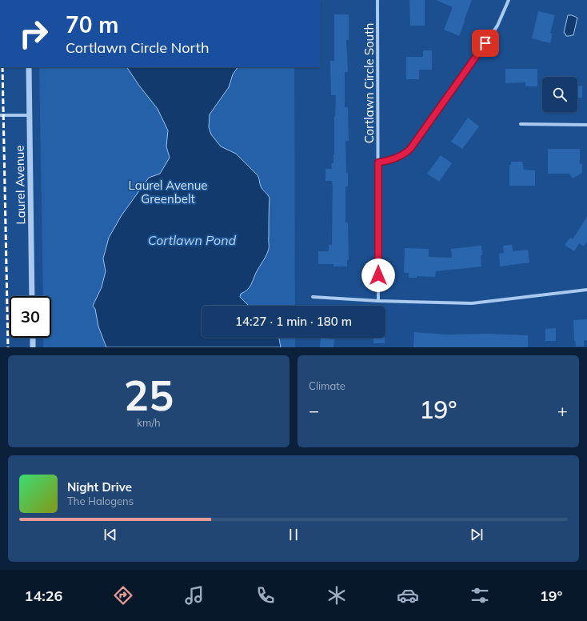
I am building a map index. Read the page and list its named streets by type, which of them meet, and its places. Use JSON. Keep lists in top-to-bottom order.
{
  "streets": {
    "street": ["Cortlawn Circle South", "Laurel Avenue"]
  },
  "water": ["Cortlawn Pond"],
  "parks": ["Laurel Avenue Greenbelt"],
  "page": {
    "turn": ["70 m", "Cortlawn Circle North"],
    "limit": "30",
    "trip": "14:27 · 1 min · 180 m",
    "tile": [
      ["25", "km/h"],
      "Climate"
    ],
    "heat": ["−", "19°", "+"],
    "song": ["Night Drive", "The Halogens"],
    "tabs": ["14:26", "19°"]
  }
}
